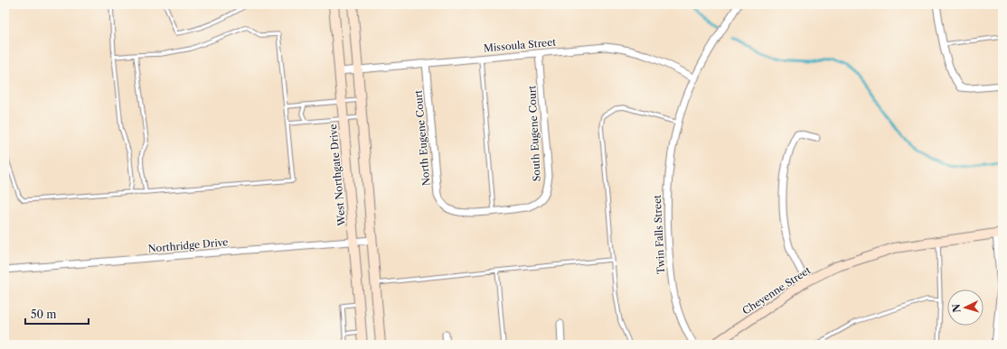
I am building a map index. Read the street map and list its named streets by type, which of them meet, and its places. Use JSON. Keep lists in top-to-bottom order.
{
  "streets": {
    "main road": ["West Northgate Drive", "Cheyenne Street"],
    "street": [
      "Missoula Street",
      "South Eugene Court",
      "North Eugene Court",
      "Twin Falls Street",
      "Northridge Drive"
    ]
  },
  "crossings": [
    ["Missoula Street", "South Eugene Court"],
    ["Missoula Street", "North Eugene Court"],
    ["Missoula Street", "West Northgate Drive"],
    ["Missoula Street", "Twin Falls Street"],
    ["South Eugene Court", "North Eugene Court"],
    ["West Northgate Drive", "Northridge Drive"]
  ],
  "scale_bar": "50 m",
  "north": "left"
}
